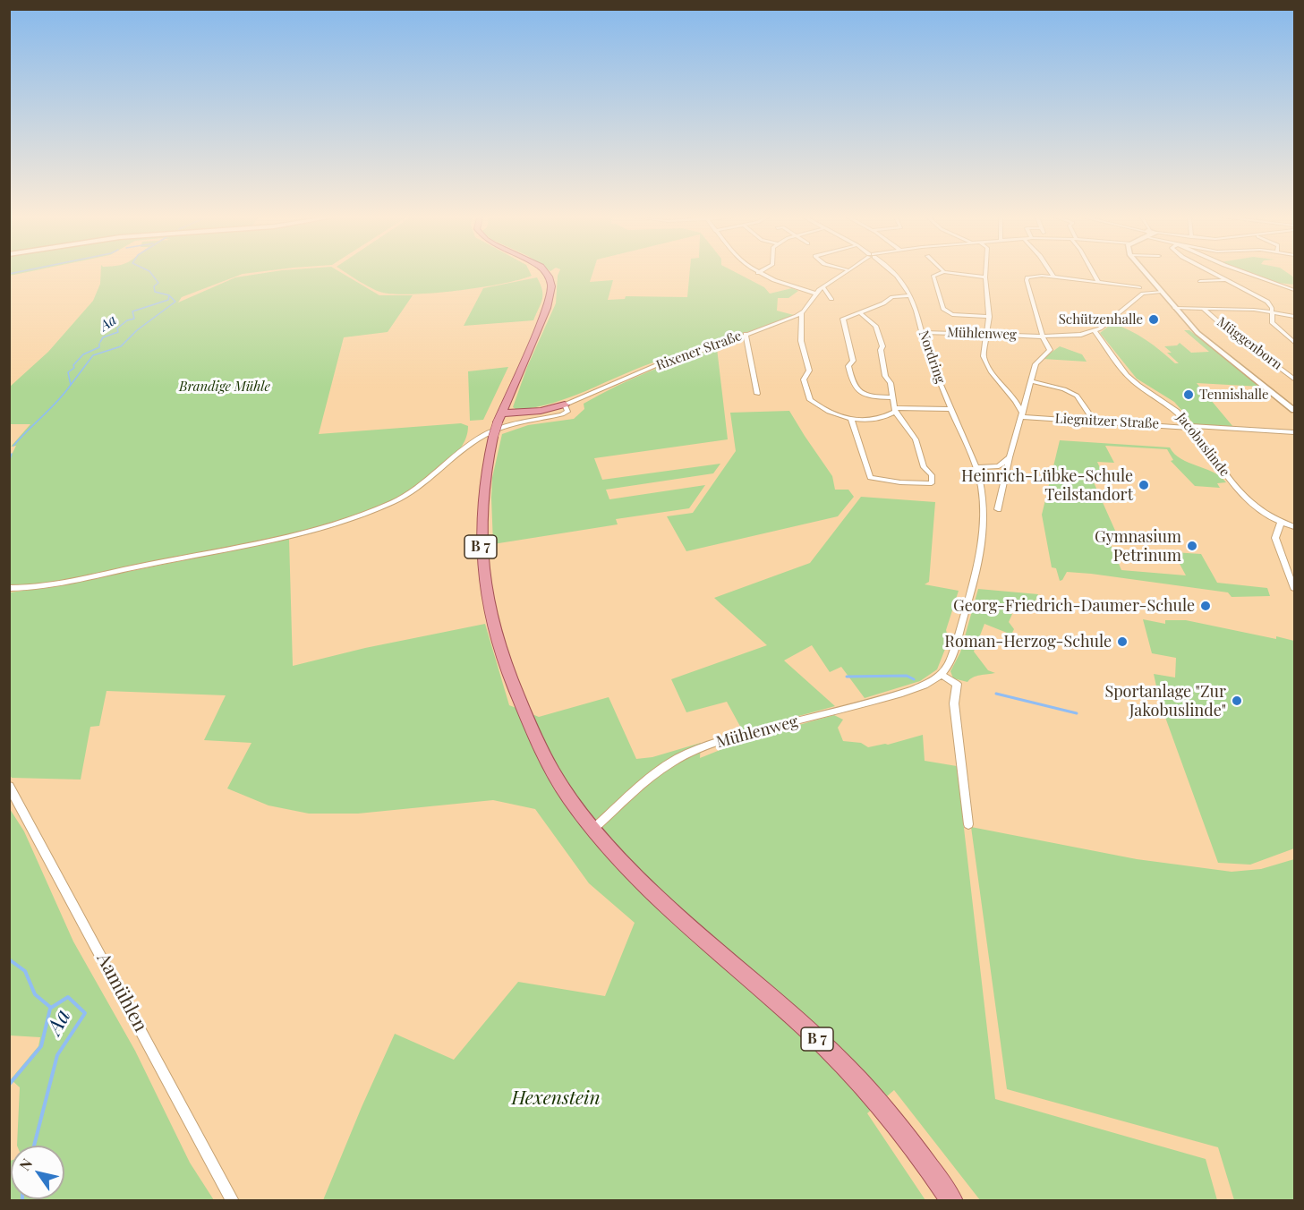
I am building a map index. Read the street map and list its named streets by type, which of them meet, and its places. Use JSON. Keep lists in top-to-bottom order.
{
  "streets": {
    "main road": ["B 7"],
    "street": [
      "Mühlenweg",
      "Müggenborn",
      "Rixener Straße",
      "Nordring",
      "Liegnitzer Straße",
      "Jacobuslinde",
      "Aamühlen"
    ]
  },
  "crossings": [
    ["Mühlenweg", "Nordring"],
    ["Mühlenweg", "Jacobuslinde"],
    ["Mühlenweg", "B 7"],
    ["Liegnitzer Straße", "Jacobuslinde"]
  ],
  "water": ["Aa"],
  "parks": ["Brandige Mühle", "Hexenstein"],
  "places": [
    "Schützenhalle",
    "Tennishalle",
    "Heinrich-Lübke-Schule Teilstandort",
    "Gymnasium Petrinum",
    "Georg-Friedrich-Daumer-Schule",
    "Roman-Herzog-Schule",
    "Sportanlage \"Zur Jakobuslinde\""
  ],
  "north": "top left"
}
